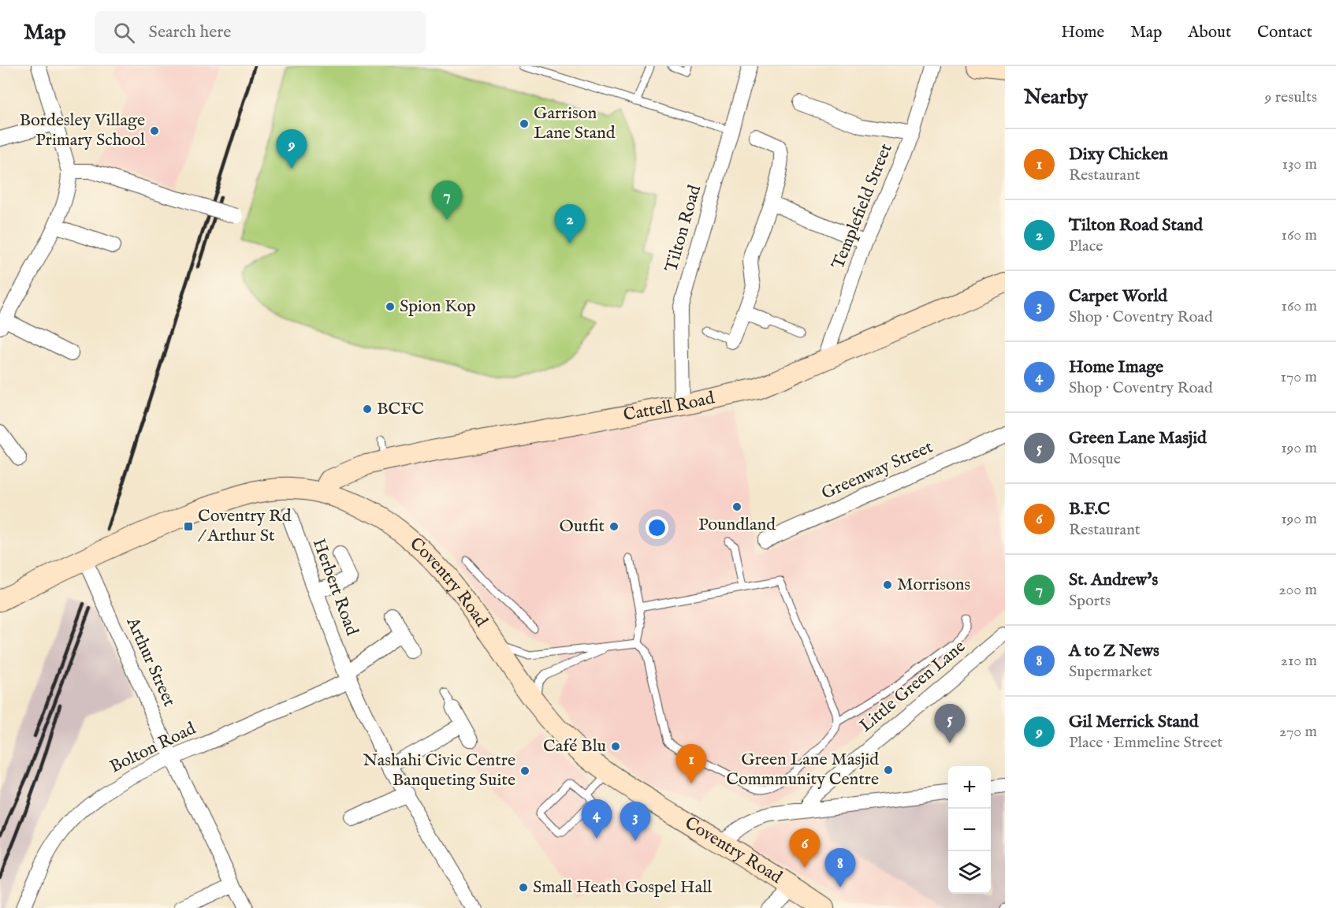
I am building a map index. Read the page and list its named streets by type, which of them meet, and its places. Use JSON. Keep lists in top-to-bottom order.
{
  "streets": {
    "main road": ["Cattell Road", "Coventry Road"],
    "street": [
      "Templefield Street",
      "Tilton Road",
      "Greenway Street",
      "Herbert Road",
      "Arthur Street",
      "Little Green Lane",
      "Bolton Road"
    ]
  },
  "crossings": [
    ["Templefield Street", "Cattell Road"],
    ["Tilton Road", "Cattell Road"],
    ["Cattell Road", "Coventry Road"],
    ["Coventry Road", "Arthur Street"],
    ["Herbert Road", "Bolton Road"],
    ["Arthur Street", "Bolton Road"]
  ],
  "places": {
    "other": [
      "Garrison Lane Stand",
      "Bordesley Village Primary School",
      "Spion Kop",
      "BCFC",
      "Poundland",
      "Outfit",
      "Morrisons",
      "Café Blu",
      "Green Lane Masjid Commmunity Centre",
      "Nashahi Civic Centre Banqueting Suite",
      "Small Heath Gospel Hall"
    ],
    "transit": ["Coventry Rd / Arthur St"]
  },
  "page": {
    "header": "Map",
    "search": "Search here",
    "nav": [
      "Home",
      "Map",
      "About",
      "Contact"
    ],
    "heading": ["Nearby", "9 results"],
    "list": [
      {
        "mark": "1",
        "name": "Dixy Chicken",
        "note": "Restaurant",
        "value": "130 m"
      },
      {
        "mark": "2",
        "name": "Tilton Road Stand",
        "note": "Place",
        "value": "160 m"
      },
      {
        "mark": "3",
        "name": "Carpet World",
        "note": "Shop · Coventry Road",
        "value": "160 m"
      },
      {
        "mark": "4",
        "name": "Home Image",
        "note": "Shop · Coventry Road",
        "value": "170 m"
      },
      {
        "mark": "5",
        "name": "Green Lane Masjid",
        "note": "Mosque",
        "value": "190 m"
      },
      {
        "mark": "6",
        "name": "B.F.C",
        "note": "Restaurant",
        "value": "190 m"
      },
      {
        "mark": "7",
        "name": "St. Andrew's",
        "note": "Sports",
        "value": "200 m"
      },
      {
        "mark": "8",
        "name": "A to Z News",
        "note": "Supermarket",
        "value": "210 m"
      },
      {
        "mark": "9",
        "name": "Gil Merrick Stand",
        "note": "Place · Emmeline Street",
        "value": "270 m"
      }
    ],
    "pins": [
      "9",
      "7",
      "2",
      "5",
      "1",
      "4",
      "3",
      "6",
      "8"
    ],
    "map_buttons": ["+", "−"]
  }
}
